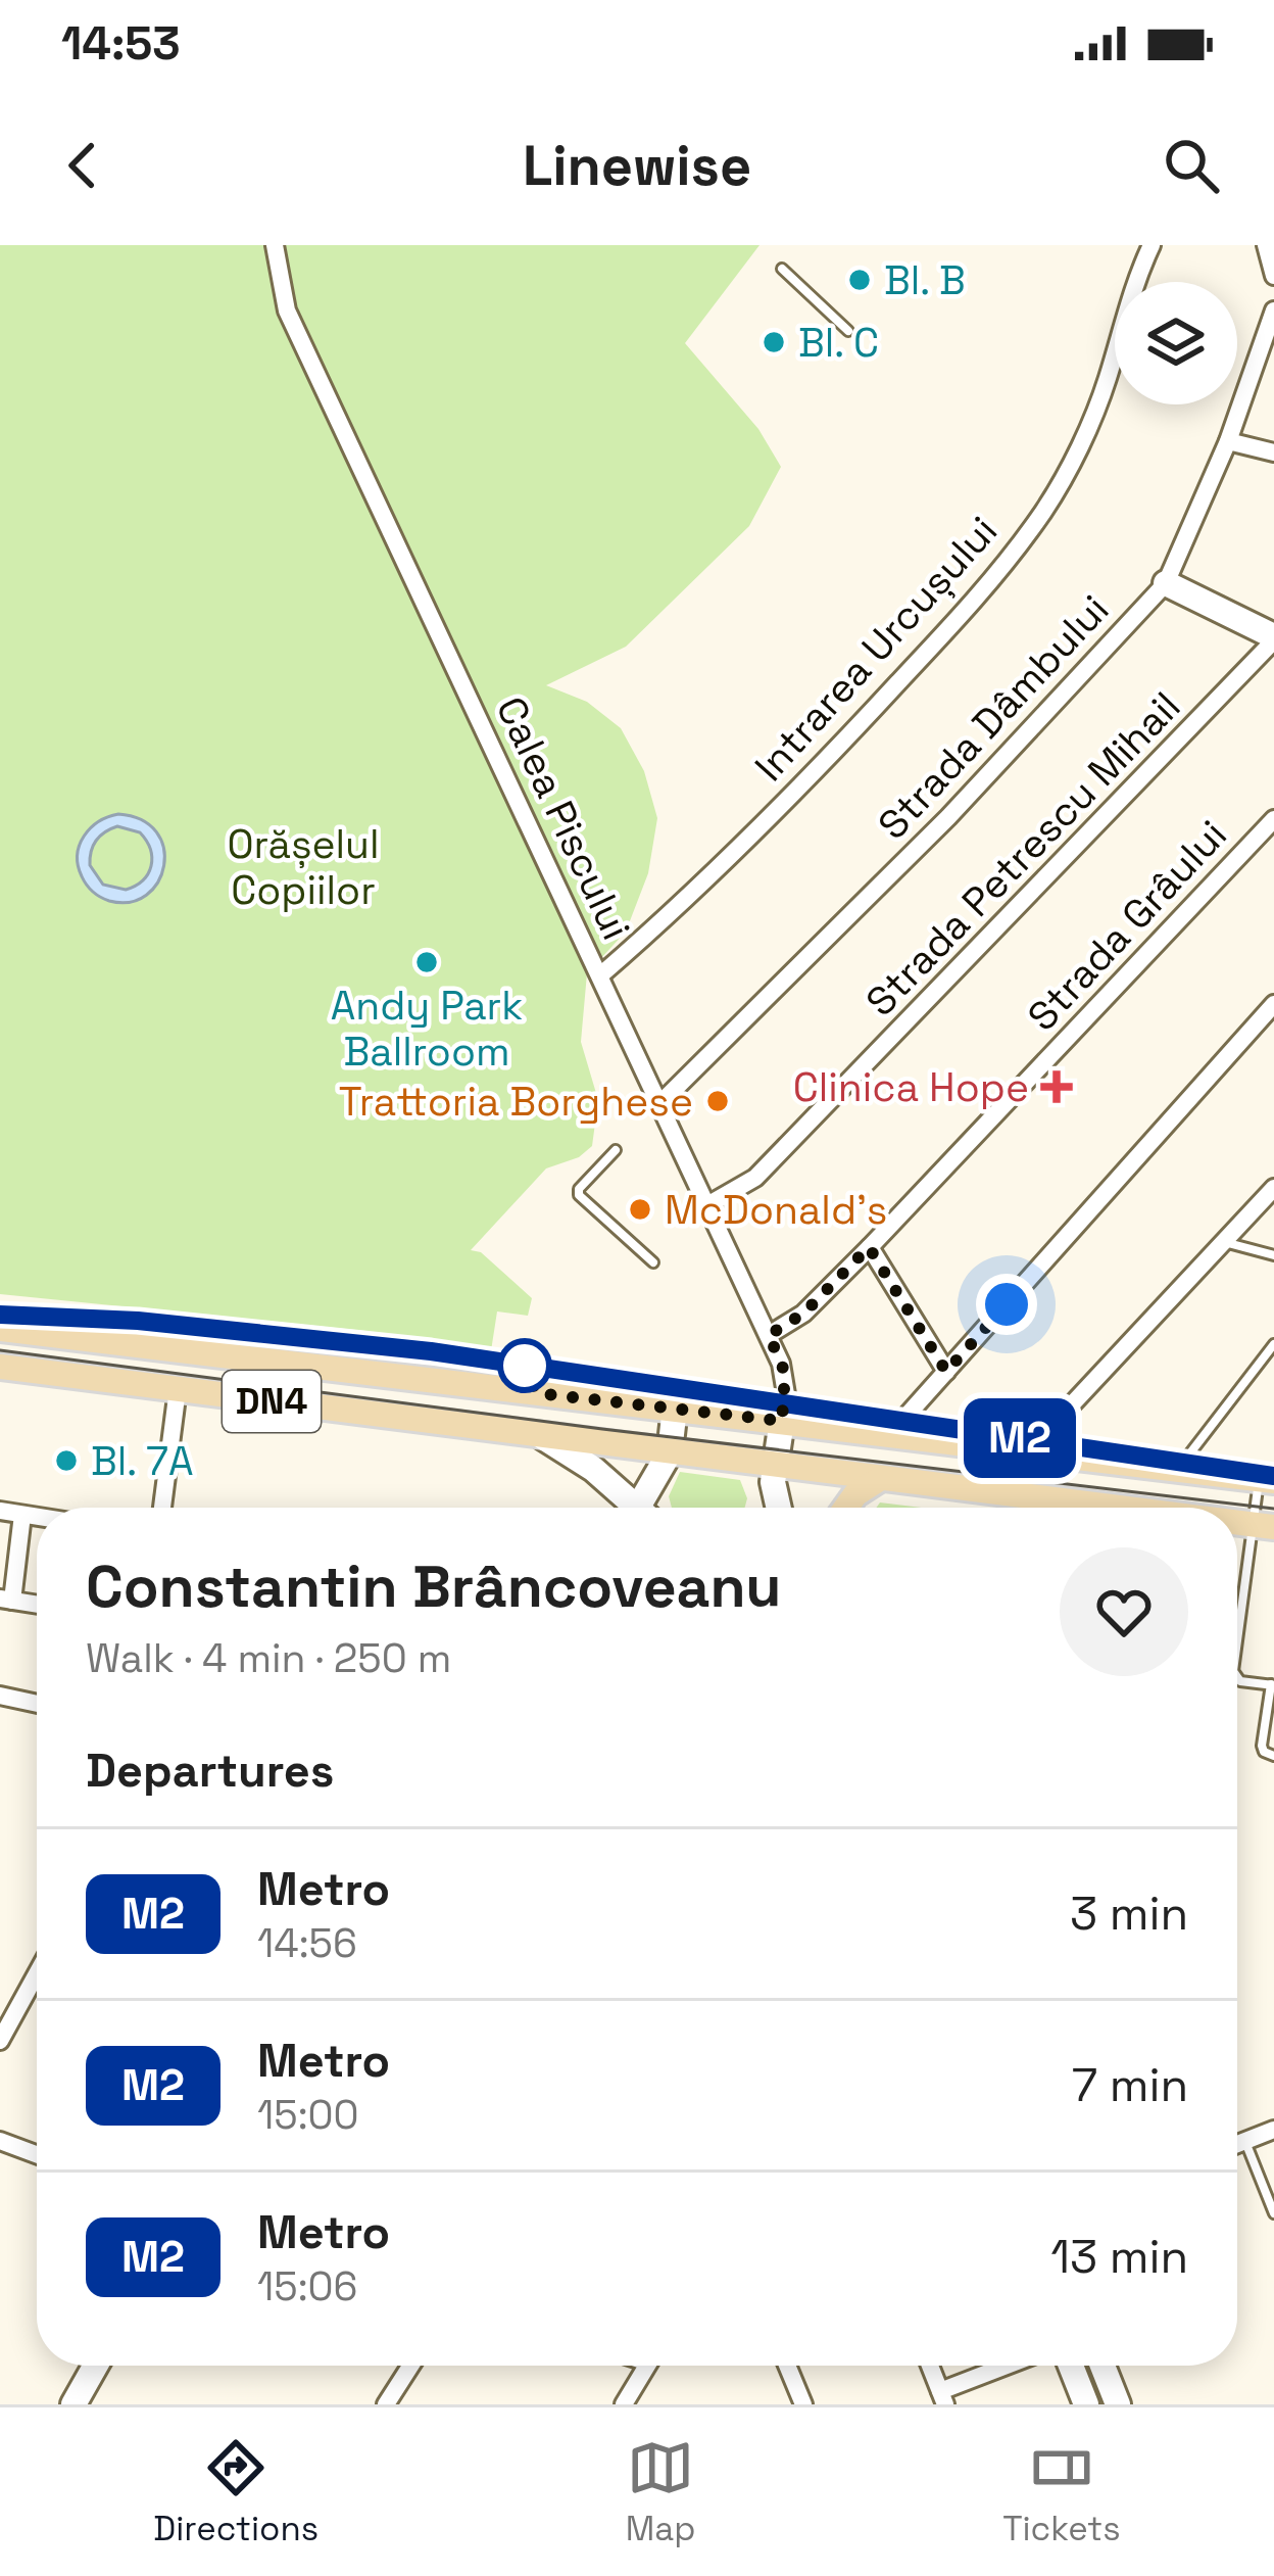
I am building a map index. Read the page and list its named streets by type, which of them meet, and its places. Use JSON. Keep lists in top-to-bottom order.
{
  "streets": {
    "main road": ["DN4"],
    "street": [
      "Intrarea Urcușului",
      "Strada Dâmbului",
      "Calea Piscului",
      "Strada Petrescu Mihail",
      "Strada Grâului"
    ]
  },
  "crossings": [
    ["Intrarea Urcușului", "Calea Piscului"],
    ["Strada Dâmbului", "Calea Piscului"],
    ["Calea Piscului", "Strada Petrescu Mihail"],
    ["Calea Piscului", "Strada Grâului"],
    ["Calea Piscului", "DN4"]
  ],
  "parks": ["Orășelul Copiilor"],
  "places": {
    "other": [
      "Bl. B",
      "Bl. C",
      "Andy Park Ballroom",
      "Trattoria Borghese",
      "McDonald's",
      "Bl. 7A"
    ],
    "health": ["Clinica Hope"]
  },
  "lines": ["metro line M2"],
  "page": {
    "status": "14:53",
    "header": "Linewise",
    "on_map": "M2",
    "heading": [
      ["Constantin Brâncoveanu", "Walk · 4 min · 250 m"],
      "Departures"
    ],
    "list": [
      {
        "mark": "M2",
        "name": "Metro",
        "note": "14:56",
        "value": "3 min"
      },
      {
        "mark": "M2",
        "name": "Metro",
        "note": "15:00",
        "value": "7 min"
      },
      {
        "mark": "M2",
        "name": "Metro",
        "note": "15:06",
        "value": "13 min"
      }
    ],
    "tabs": ["Directions", "Map", "Tickets"]
  }
}
